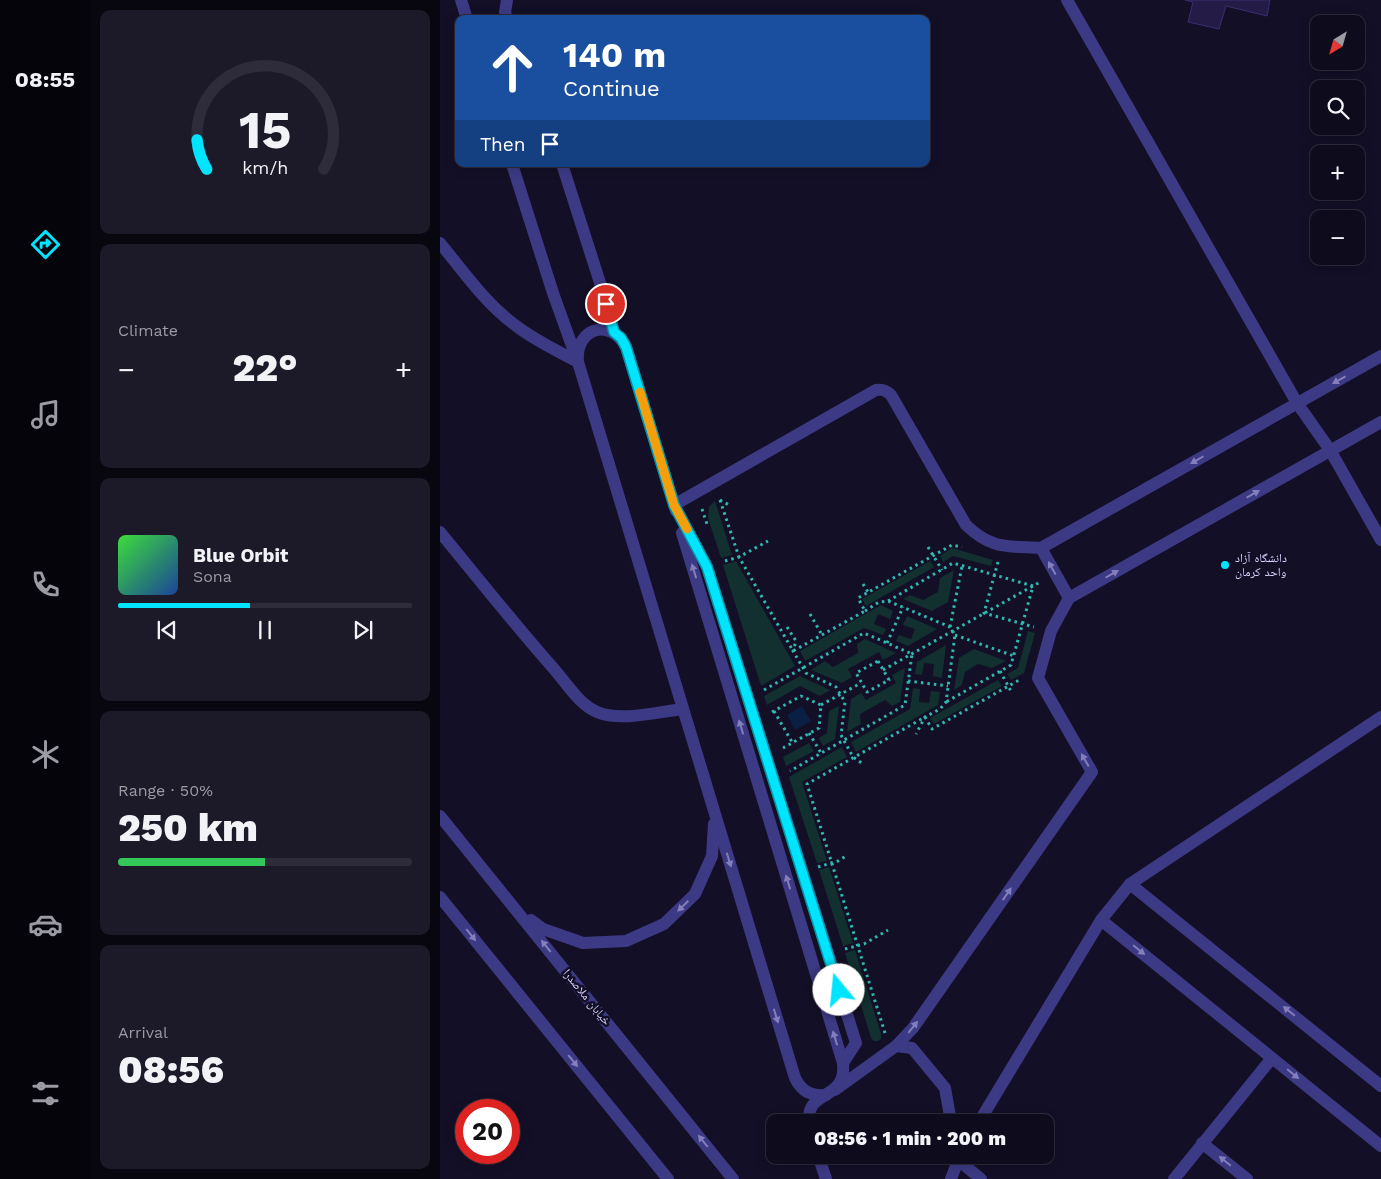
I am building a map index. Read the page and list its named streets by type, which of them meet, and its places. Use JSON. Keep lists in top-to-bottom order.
{
  "streets": {
    "street": ["خیابان ملاصدرا"]
  },
  "places": ["دانشگاه آزاد واحد کرمان"],
  "north": "bottom left",
  "page": {
    "tabs": "08:55",
    "map_buttons": ["+", "−"],
    "turn": ["140 m", "Continue"],
    "then": "Then",
    "tile": [
      "Climate",
      ["Range · 50%", "250 km"],
      ["Arrival", "08:56"]
    ],
    "heat": ["−", "22°", "+"],
    "song": ["Blue Orbit", "Sona"],
    "limit": "20",
    "trip": "08:56 · 1 min · 200 m",
    "gauge": ["15", "km/h"]
  }
}
